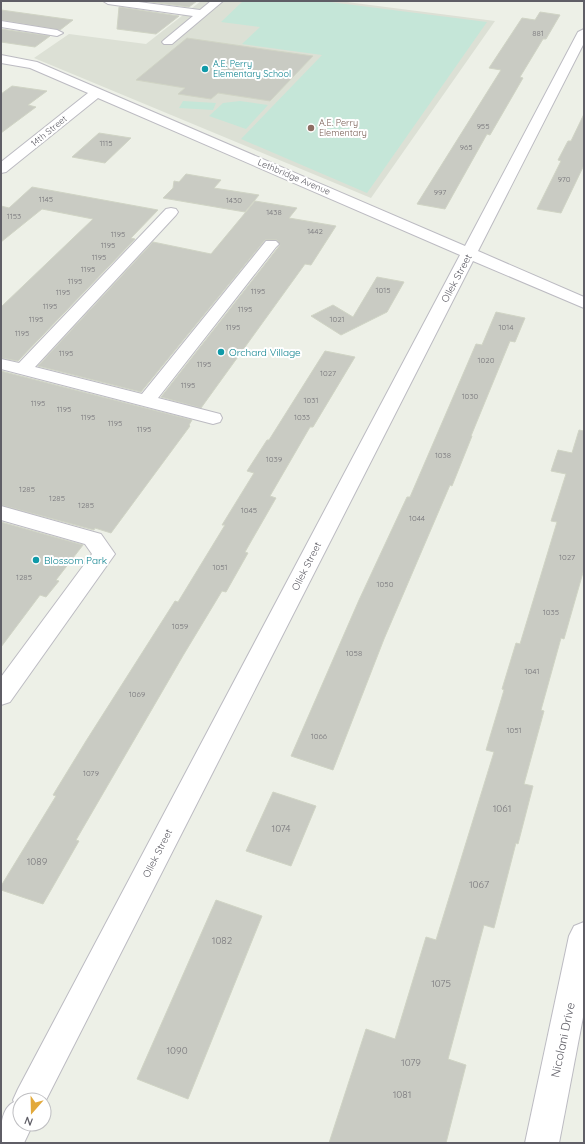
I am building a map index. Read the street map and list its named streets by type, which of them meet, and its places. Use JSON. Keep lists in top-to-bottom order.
{
  "streets": {
    "street": [
      "14th Street",
      "Lethbridge Avenue",
      "Ollek Street",
      "Nicolani Drive"
    ]
  },
  "crossings": [
    ["14th Street", "Lethbridge Avenue"],
    ["Lethbridge Avenue", "Ollek Street"]
  ],
  "places": [
    "A.E. Perry Elementary School",
    "A.E. Perry Elementary",
    "Orchard Village",
    "Blossom Park"
  ],
  "house_numbers": [
    "881",
    "955",
    "1115",
    "965",
    "970",
    "997",
    "1145",
    "1430",
    "1438",
    "1153",
    "1442",
    "1195",
    "1195",
    "1195",
    "1195",
    "1195",
    "1015",
    "1195",
    "1195",
    "1195",
    "1195",
    "1195",
    "1021",
    "1195",
    "1014",
    "1195",
    "1195",
    "1020",
    "1195",
    "1027",
    "1195",
    "1030",
    "1031",
    "1195",
    "1195",
    "1195",
    "1033",
    "1195",
    "1195",
    "1038",
    "1039",
    "1285",
    "1285",
    "1285",
    "1045",
    "1044",
    "1027",
    "1051",
    "1285",
    "1050",
    "1035",
    "1059",
    "1058",
    "1041",
    "1069",
    "1051",
    "1066",
    "1079",
    "1061",
    "1074",
    "1089",
    "1067",
    "1082",
    "1075",
    "1090",
    "1079",
    "1081"
  ],
  "north": "bottom"
}
